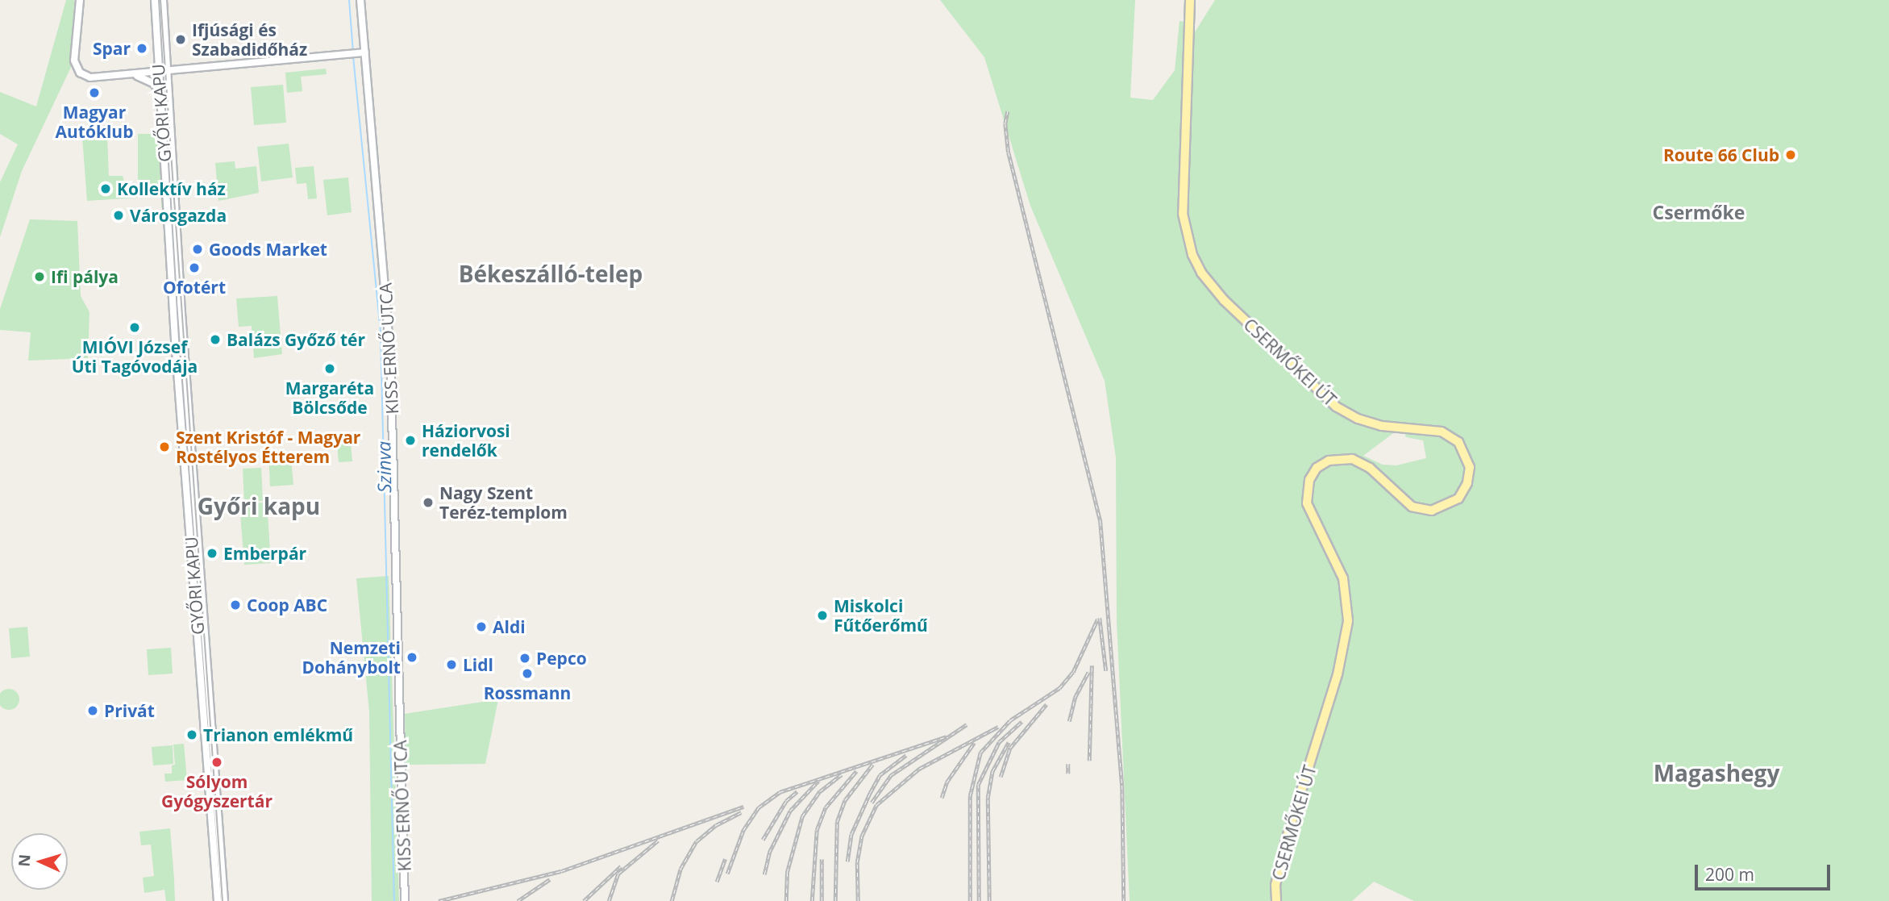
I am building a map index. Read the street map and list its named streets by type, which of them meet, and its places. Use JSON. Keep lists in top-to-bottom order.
{
  "streets": {
    "main road": ["CSERMŐKEI ÚT"],
    "street": ["GYŐRI KAPU", "KISS ERNŐ UTCA"]
  },
  "districts": [
    "Csermőke",
    "Békeszálló-telep",
    "Győri kapu",
    "Magashegy"
  ],
  "water": ["Szinva"],
  "places": [
    "Ifjúsági és Szabadidőház",
    "Spar",
    "Magyar Autóklub",
    "Route 66 Club",
    "Kollektív ház",
    "Városgazda",
    "Goods Market",
    "Ofotért",
    "Ifi pálya",
    "MIÓVI József Úti Tagóvodája",
    "Balázs Győző tér",
    "Margaréta Bölcsőde",
    "Háziorvosi rendelők",
    "Szent Kristóf - Magyar Rostélyos Étterem",
    "Nagy Szent Teréz-templom",
    "Emberpár",
    "Coop ABC",
    "Miskolci Fűtőerőmű",
    "Aldi",
    "Nemzeti Dohánybolt",
    "Pepco",
    "Lidl",
    "Rossmann",
    "Privát",
    "Trianon emlékmű",
    "Sólyom Gyógyszertár"
  ],
  "scale_bar": "200 m",
  "north": "left"
}
